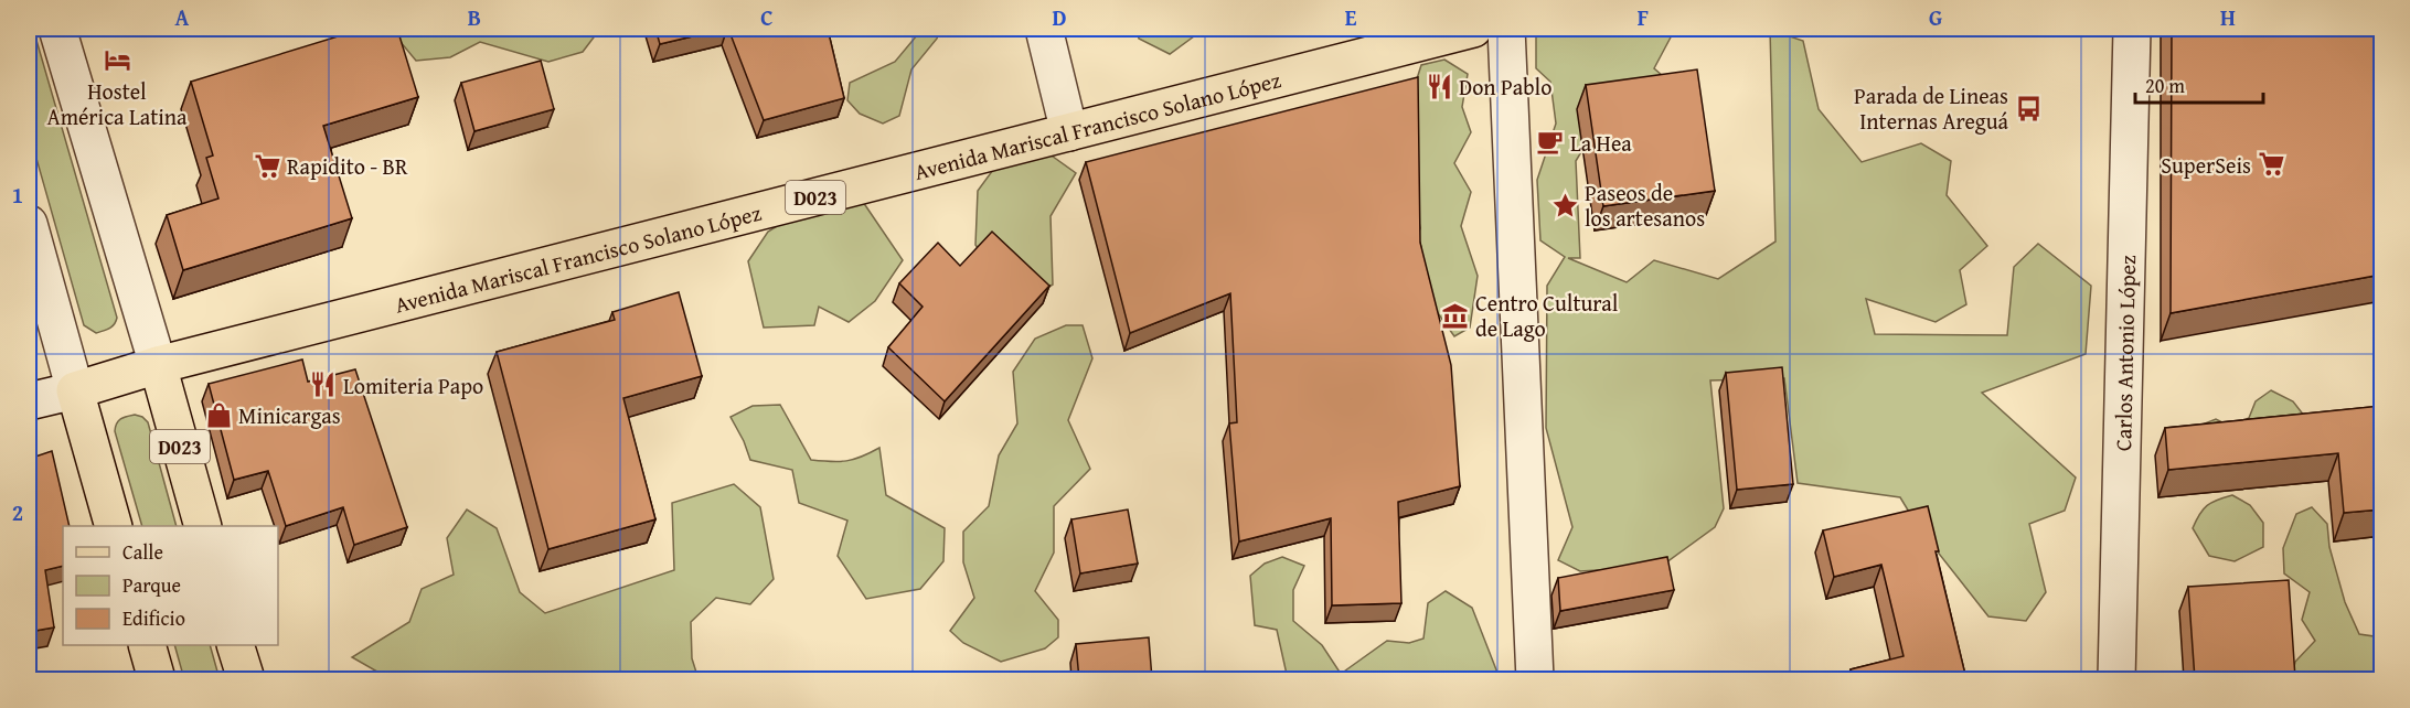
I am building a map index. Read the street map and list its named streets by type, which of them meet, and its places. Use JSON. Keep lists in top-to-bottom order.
{
  "streets": {
    "main road": ["Avenida Mariscal Francisco Solano López", "D023"],
    "street": ["Carlos Antonio López"]
  },
  "crossings": [
    ["Avenida Mariscal Francisco Solano López", "D023"]
  ],
  "places": {
    "hotel": ["Hostel América Latina"],
    "restaurant": ["Don Pablo", "Lomiteria Papo"],
    "bus stop": ["Parada de Lineas Internas Areguá"],
    "cafe": ["La Hea"],
    "supermarket": ["SuperSeis", "Rapidito - BR"],
    "place": ["Paseos de los artesanos"],
    "museum": ["Centro Cultural de Lago"],
    "shop": ["Minicargas"]
  },
  "legend": ["Calle", "Parque", "Edificio"],
  "scale_bar": "20 m",
  "grid": {
    "columns": [
      "A",
      "B",
      "C",
      "D",
      "E",
      "F",
      "G",
      "H"
    ],
    "rows": ["1", "2"]
  }
}
